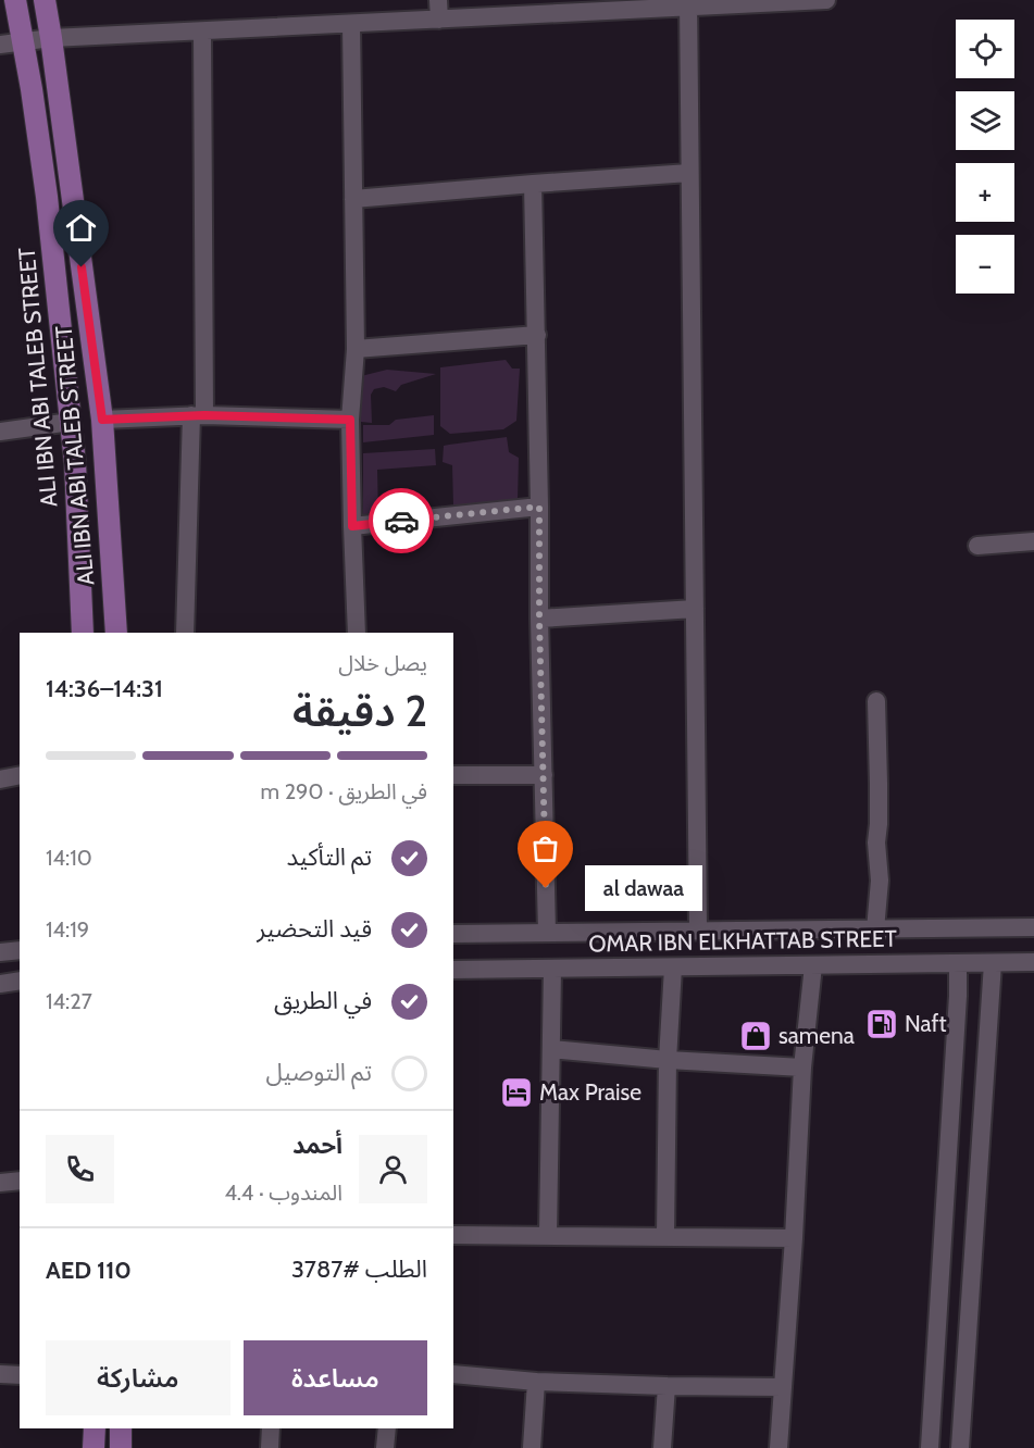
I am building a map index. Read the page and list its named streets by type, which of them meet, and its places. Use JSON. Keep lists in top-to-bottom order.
{
  "streets": {
    "main road": ["ALI IBN ABI TALEB STREET"],
    "street": ["OMAR IBN ELKHATTAB STREET"]
  },
  "places": {
    "other": ["al dawaa"],
    "fuel station": ["Naft"],
    "shop": ["samena"],
    "hotel": ["Max Praise"]
  },
  "page": {
    "map_buttons": ["+", "−"],
    "heading": ["2 دقيقة", "يصل خلال", "14:31–14:36"],
    "panel": [
      "أحمد",
      "المندوب · 4.4",
      "الطلب #3787",
      "AED 110"
    ],
    "bar": "في الطريق · 290 m",
    "list": [
      ["تم التأكيد", "14:10"],
      ["قيد التحضير", "14:19"],
      ["في الطريق", "14:27"],
      "تم التوصيل"
    ],
    "bubble": "al dawaa",
    "buttons": ["مساعدة", "مشاركة"]
  }
}
